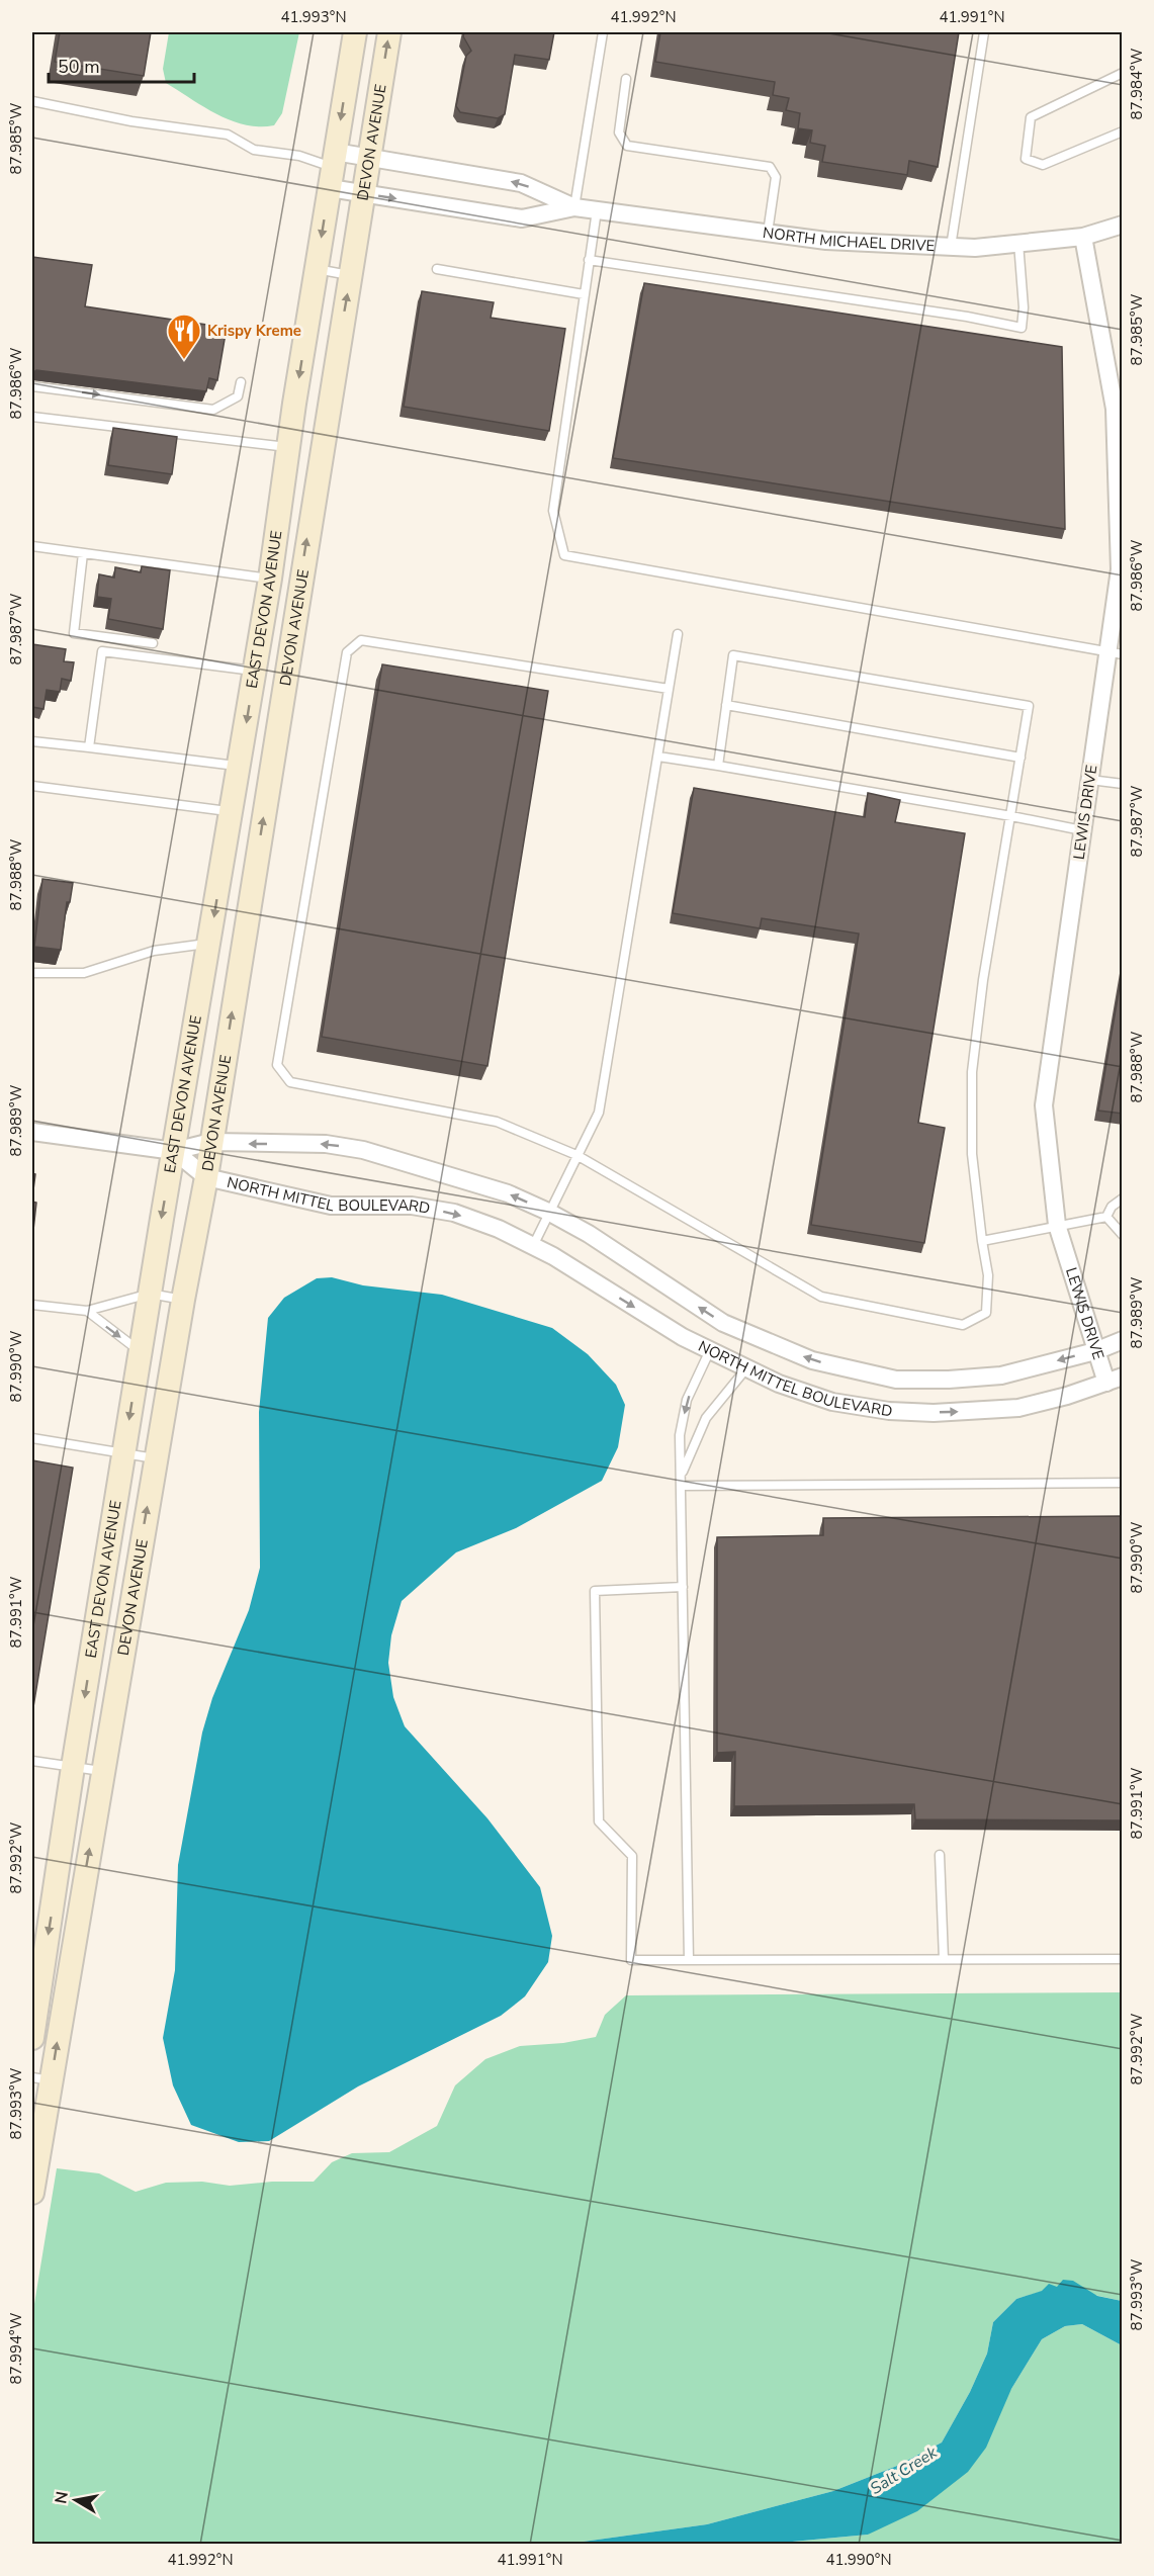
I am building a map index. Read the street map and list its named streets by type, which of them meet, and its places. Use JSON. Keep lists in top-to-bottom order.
{
  "streets": {
    "main road": ["DEVON AVENUE", "EAST DEVON AVENUE"],
    "street": ["NORTH MICHAEL DRIVE", "LEWIS DRIVE", "NORTH MITTEL BOULEVARD"]
  },
  "crossings": [
    ["DEVON AVENUE", "NORTH MICHAEL DRIVE"],
    ["DEVON AVENUE", "NORTH MITTEL BOULEVARD"],
    ["NORTH MICHAEL DRIVE", "EAST DEVON AVENUE"],
    ["NORTH MICHAEL DRIVE", "LEWIS DRIVE"],
    ["EAST DEVON AVENUE", "NORTH MITTEL BOULEVARD"],
    ["LEWIS DRIVE", "NORTH MITTEL BOULEVARD"]
  ],
  "one_way": ["DEVON AVENUE", "EAST DEVON AVENUE"],
  "water": ["Salt Creek"],
  "places": {
    "restaurant": ["Krispy Kreme"]
  },
  "scale_bar": "50 m",
  "north": "left",
  "coordinates": [
    "41.993°N",
    "41.992°N",
    "41.991°N",
    "87.984°W",
    "87.985°W",
    "87.986°W",
    "87.987°W",
    "87.988°W",
    "87.989°W",
    "87.990°W",
    "87.991°W",
    "87.992°W",
    "87.993°W",
    "87.994°W",
    "41.990°N"
  ]
}
